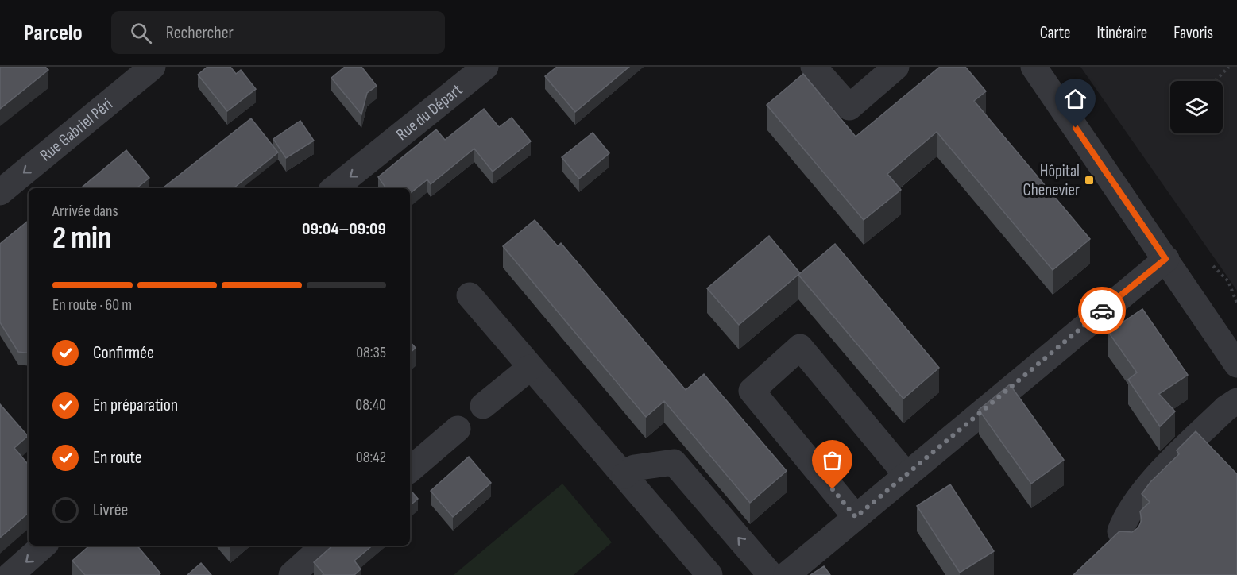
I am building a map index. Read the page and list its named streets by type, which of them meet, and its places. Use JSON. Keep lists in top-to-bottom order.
{
  "streets": {
    "street": ["Rue du Départ", "Rue Gabriel Péri"]
  },
  "one_way": ["Rue du Départ", "Rue Gabriel Péri"],
  "places": {
    "transit": ["Hôpital Chenevier"]
  },
  "page": {
    "header": "Parcelo",
    "search": "Rechercher",
    "nav": ["Carte", "Itinéraire", "Favoris"],
    "heading": ["2 min", "Arrivée dans", "09:04–09:09"],
    "bar": "En route · 60 m",
    "list": [
      ["Confirmée", "08:35"],
      ["En préparation", "08:40"],
      ["En route", "08:42"],
      "Livrée"
    ]
  }
}
